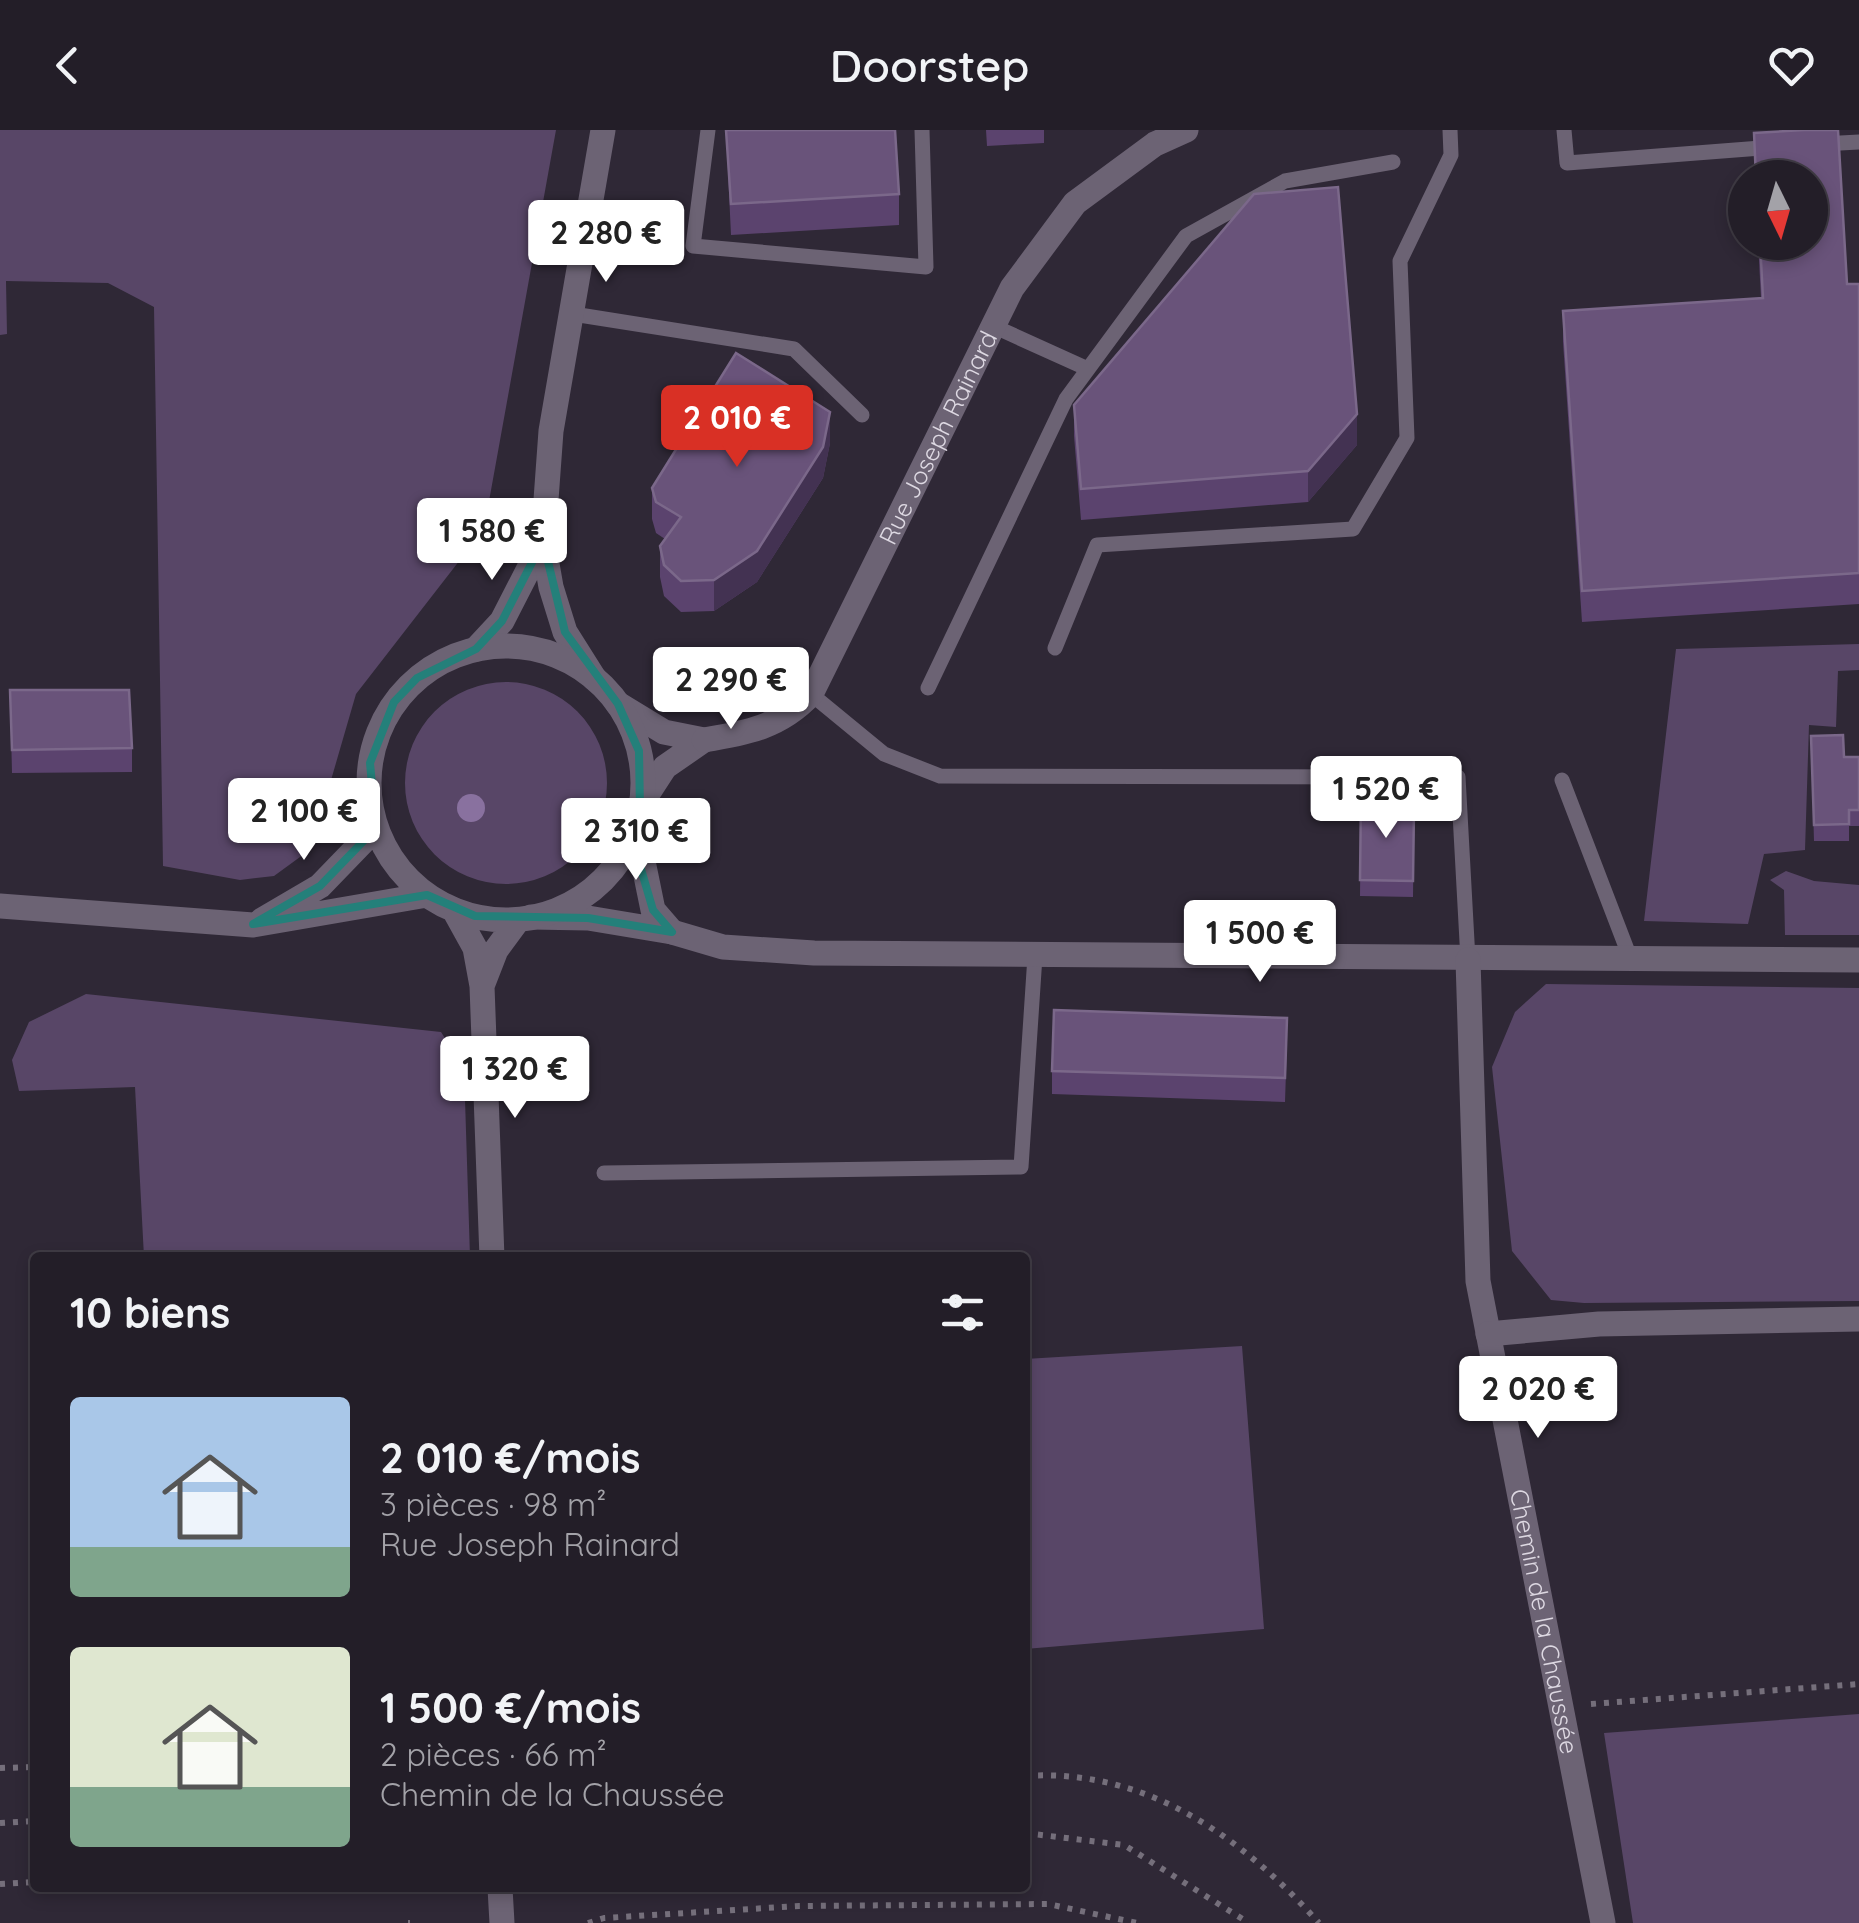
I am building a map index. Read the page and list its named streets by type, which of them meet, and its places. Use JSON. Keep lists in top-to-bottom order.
{
  "streets": {
    "street": ["Rue Joseph Rainard", "Chemin de la Chaussée"]
  },
  "north": "bottom",
  "page": {
    "header": "Doorstep",
    "price": [
      "2 280 €",
      "2 010 €",
      "1 580 €",
      "2 290 €",
      "1 520 €",
      "2 100 €",
      "2 310 €",
      "1 500 €",
      "1 320 €",
      "2 020 €"
    ],
    "heading": "10 biens",
    "list": [
      {
        "name": "2 010 €/mois",
        "note": "3 pièces · 98 m² · Rue Joseph Rainard"
      },
      {
        "name": "1 500 €/mois",
        "note": "2 pièces · 66 m² · Chemin de la Chaussée"
      }
    ]
  }
}
